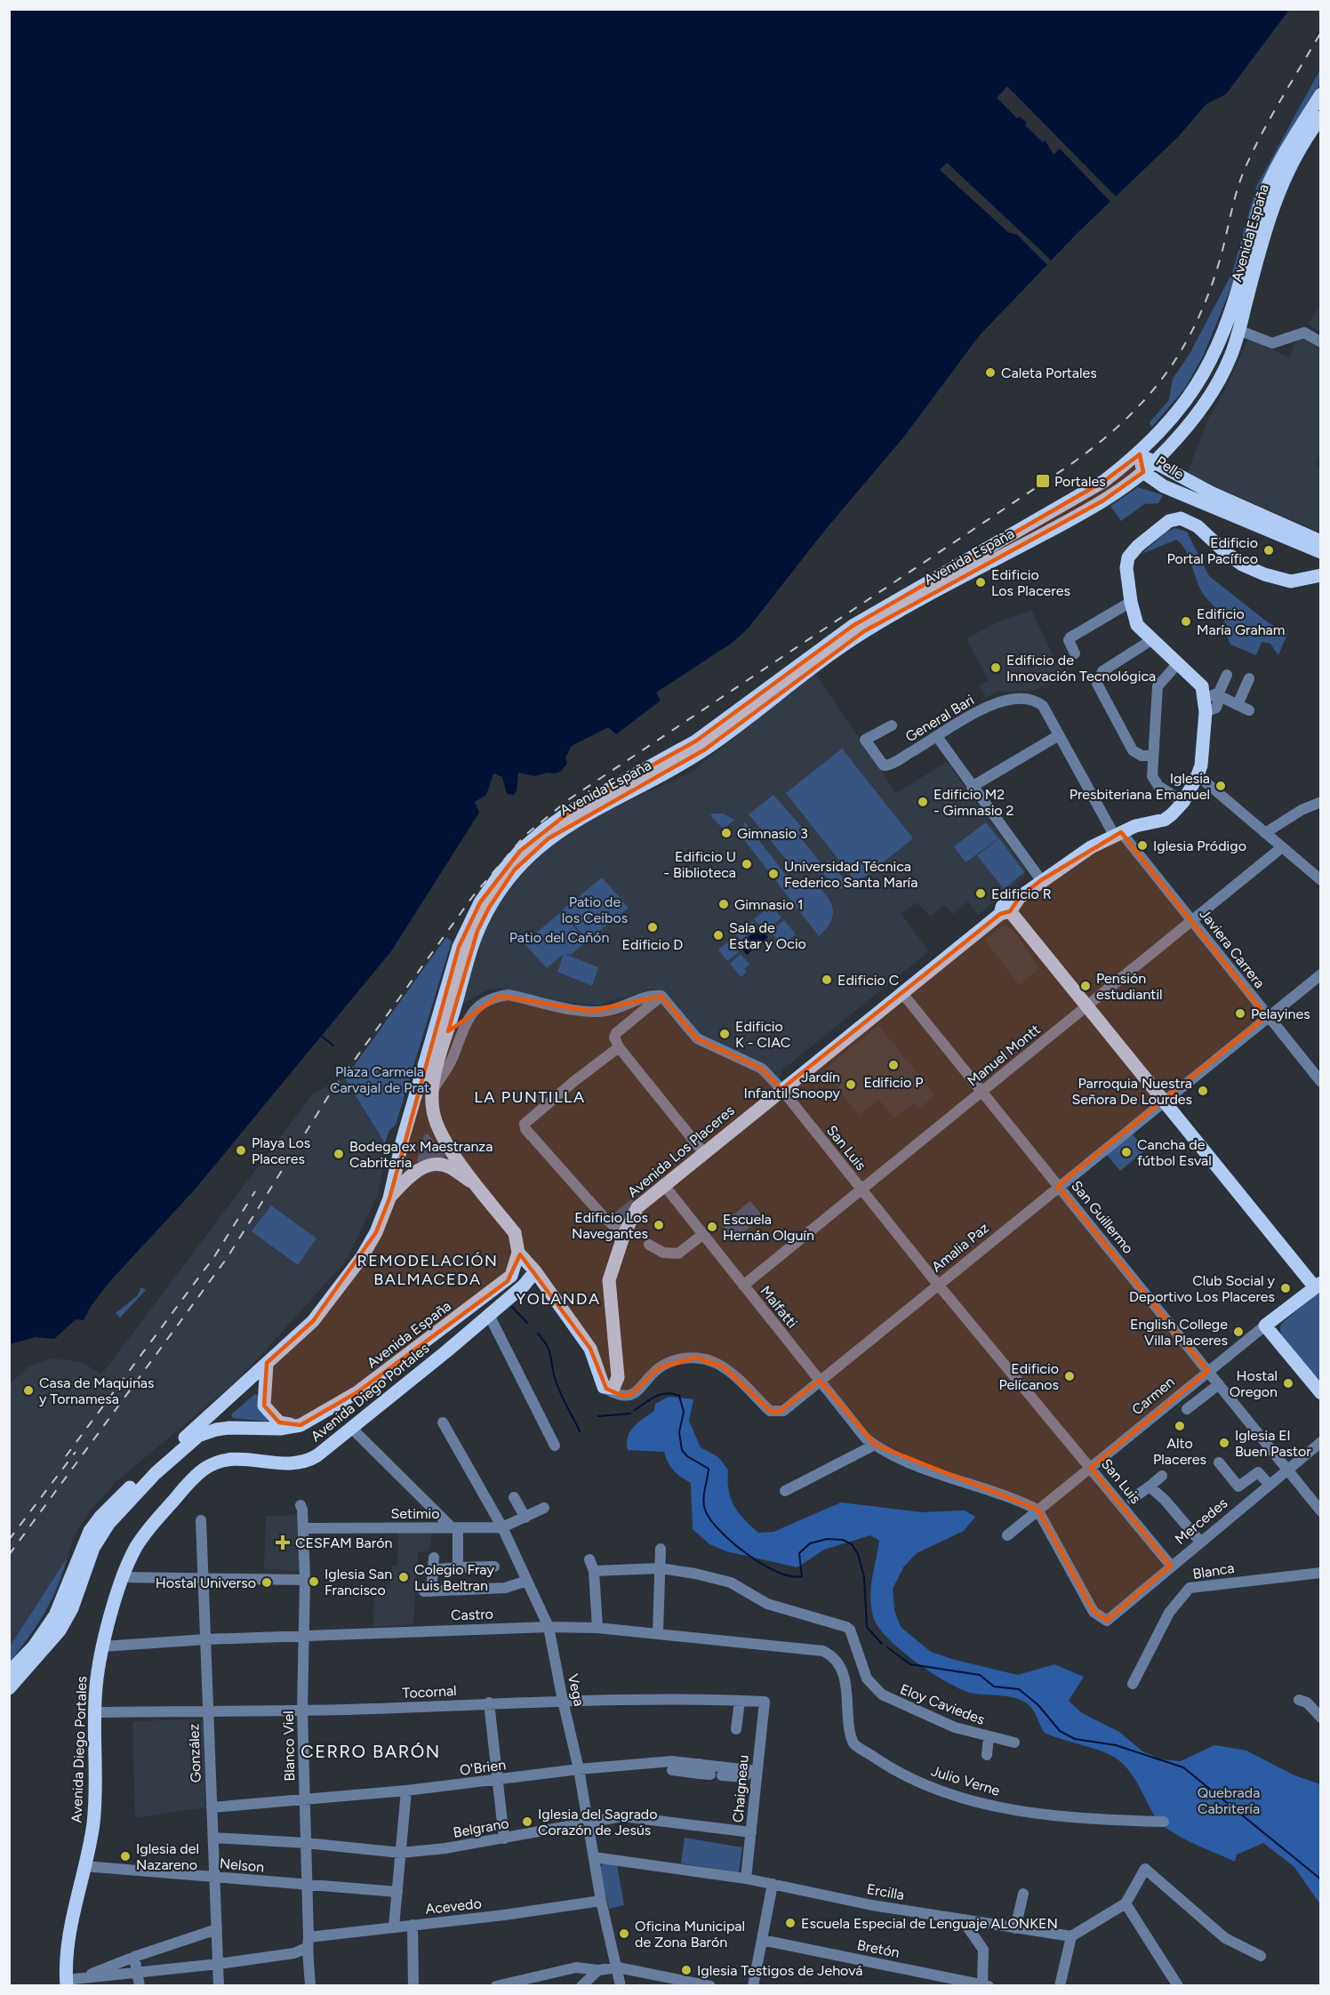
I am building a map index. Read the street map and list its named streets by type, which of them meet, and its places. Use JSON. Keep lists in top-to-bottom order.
{
  "streets": {
    "main road": [
      "Avenida España",
      "Pelle",
      "Avenida Los Placeres",
      "Avenida Diego Portales",
      "Carmen"
    ],
    "street": [
      "General Bari",
      "Javiera Carrera",
      "Manuel Montt",
      "San Luis",
      "San Guillermo",
      "Amalia Paz",
      "Malfatti",
      "Setimio",
      "Mercedes",
      "Blanca",
      "Castro",
      "Vega",
      "Tocornal",
      "Eloy Caviedes",
      "Blanco Viel",
      "González",
      "O'Brien",
      "Julio Verne",
      "Chaigneau",
      "Belgrano",
      "Nelson",
      "Ercilla",
      "Acevedo",
      "Bretón"
    ]
  },
  "crossings": [
    ["Avenida España", "Pelle"],
    ["General Bari", "Javiera Carrera"],
    ["Javiera Carrera", "Manuel Montt"],
    ["Javiera Carrera", "Avenida Los Placeres"],
    ["Javiera Carrera", "Amalia Paz"],
    ["Manuel Montt", "San Luis"],
    ["Manuel Montt", "San Guillermo"],
    ["Manuel Montt", "Malfatti"],
    ["San Luis", "Avenida Los Placeres"],
    ["San Luis", "Amalia Paz"],
    ["San Luis", "Carmen"],
    ["San Luis", "Mercedes"],
    ["Avenida Los Placeres", "San Guillermo"],
    ["Avenida Los Placeres", "Amalia Paz"],
    ["Avenida Los Placeres", "Malfatti"],
    ["San Guillermo", "Amalia Paz"],
    ["San Guillermo", "Carmen"],
    ["San Guillermo", "Mercedes"],
    ["Amalia Paz", "Malfatti"],
    ["Malfatti", "Carmen"],
    ["Malfatti", "Mercedes"],
    ["Avenida Diego Portales", "Castro"],
    ["Avenida Diego Portales", "Tocornal"],
    ["Avenida Diego Portales", "Nelson"],
    ["Avenida Diego Portales", "Acevedo"],
    ["Carmen", "Mercedes"],
    ["Setimio", "Vega"],
    ["Setimio", "Blanco Viel"],
    ["Castro", "Vega"],
    ["Castro", "Blanco Viel"],
    ["Castro", "González"],
    ["Castro", "Julio Verne"],
    ["Vega", "Tocornal"],
    ["Vega", "O'Brien"],
    ["Vega", "Belgrano"],
    ["Vega", "Ercilla"],
    ["Vega", "Acevedo"],
    ["Tocornal", "Blanco Viel"],
    ["Tocornal", "González"],
    ["Tocornal", "Chaigneau"],
    ["Blanco Viel", "O'Brien"],
    ["Blanco Viel", "Belgrano"],
    ["Blanco Viel", "Nelson"],
    ["Blanco Viel", "Acevedo"],
    ["González", "O'Brien"],
    ["González", "Belgrano"],
    ["González", "Nelson"],
    ["González", "Acevedo"],
    ["O'Brien", "Chaigneau"],
    ["Chaigneau", "Belgrano"],
    ["Chaigneau", "Ercilla"]
  ],
  "districts": [
    "LA PUNTILLA",
    "REMODELACIÓN BALMACEDA",
    "YOLANDA",
    "CERRO BARÓN"
  ],
  "parks": [
    "Patio de los Ceibos",
    "Patio del Cañón",
    "Plaza Carmela Carvajal de Prat",
    "Quebrada Cabritería"
  ],
  "places": {
    "other": [
      "Caleta Portales",
      "Edificio Portal Pacífico",
      "Edificio Los Placeres",
      "Edificio María Graham",
      "Edificio de Innovación Tecnológica",
      "Iglesia Presbiteriana Emanuel",
      "Edificio M2 - Gimnasio 2",
      "Gimnasio 3",
      "Iglesia Pródigo",
      "Edificio U - Biblioteca",
      "Universidad Técnica Federico Santa María",
      "Edificio R",
      "Gimnasio 1",
      "Edificio D",
      "Sala de Estar y Ocio",
      "Edificio C",
      "Pensión estudiantil",
      "Pelayines",
      "Edificio K - CIAC",
      "Edificio P",
      "Jardín Infantil Snoopy",
      "Parroquia Nuestra Señora De Lourdes",
      "Playa Los Placeres",
      "Cancha de fútbol Esval",
      "Bodega ex Maestranza Cabriteria",
      "Edificio Los Navegantes",
      "Escuela Hernán Olguín",
      "Club Social y Deportivo Los Placeres",
      "English College Villa Placeres",
      "Edificio Pelícanos",
      "Hostal Oregon",
      "Casa de Maquinas y Tornamesa",
      "Alto Placeres",
      "Iglesia El Buen Pastor",
      "Colegio Fray Luis Beltran",
      "Iglesia San Francisco",
      "Hostal Universo",
      "Iglesia del Sagrado Corazón de Jesús",
      "Iglesia del Nazareno",
      "Escuela Especial de Lenguaje ALONKEN",
      "Oficina Municipal de Zona Barón",
      "Iglesia Testigos de Jehová"
    ],
    "transit": ["Portales"],
    "health": ["CESFAM Barón"]
  }
}
